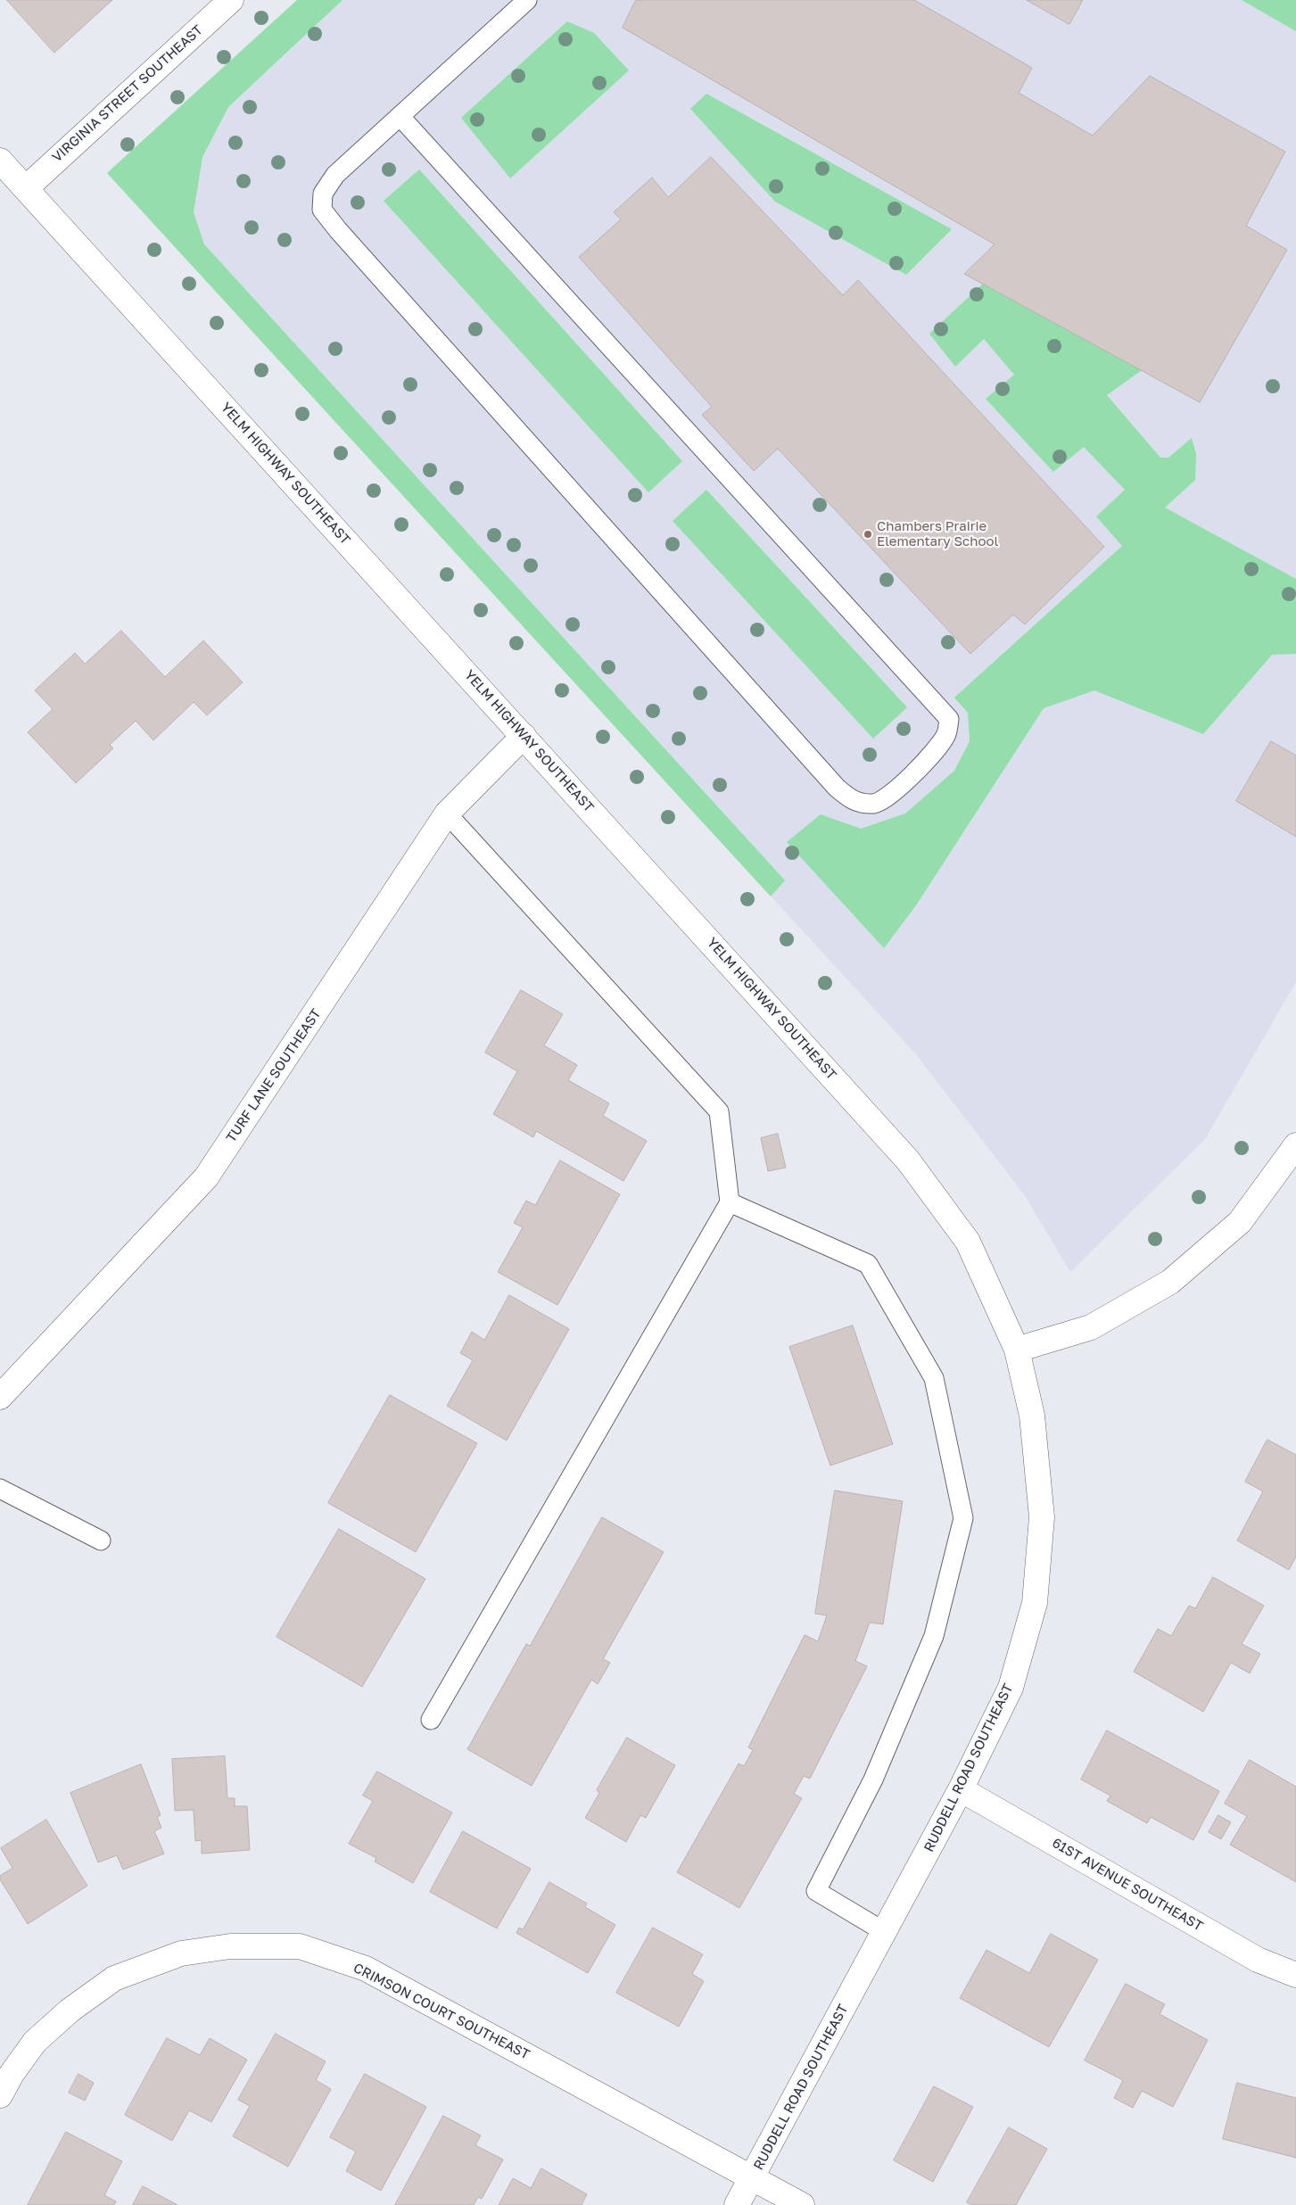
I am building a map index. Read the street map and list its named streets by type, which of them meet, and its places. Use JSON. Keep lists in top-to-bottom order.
{
  "streets": {
    "street": [
      "VIRGINIA STREET SOUTHEAST",
      "YELM HIGHWAY SOUTHEAST",
      "TURF LANE SOUTHEAST",
      "RUDDELL ROAD SOUTHEAST",
      "61ST AVENUE SOUTHEAST",
      "CRIMSON COURT SOUTHEAST"
    ]
  },
  "crossings": [
    ["VIRGINIA STREET SOUTHEAST", "YELM HIGHWAY SOUTHEAST"],
    ["YELM HIGHWAY SOUTHEAST", "TURF LANE SOUTHEAST"],
    ["YELM HIGHWAY SOUTHEAST", "RUDDELL ROAD SOUTHEAST"],
    ["RUDDELL ROAD SOUTHEAST", "61ST AVENUE SOUTHEAST"],
    ["RUDDELL ROAD SOUTHEAST", "CRIMSON COURT SOUTHEAST"]
  ],
  "places": ["Chambers Prairie Elementary School"]
}
